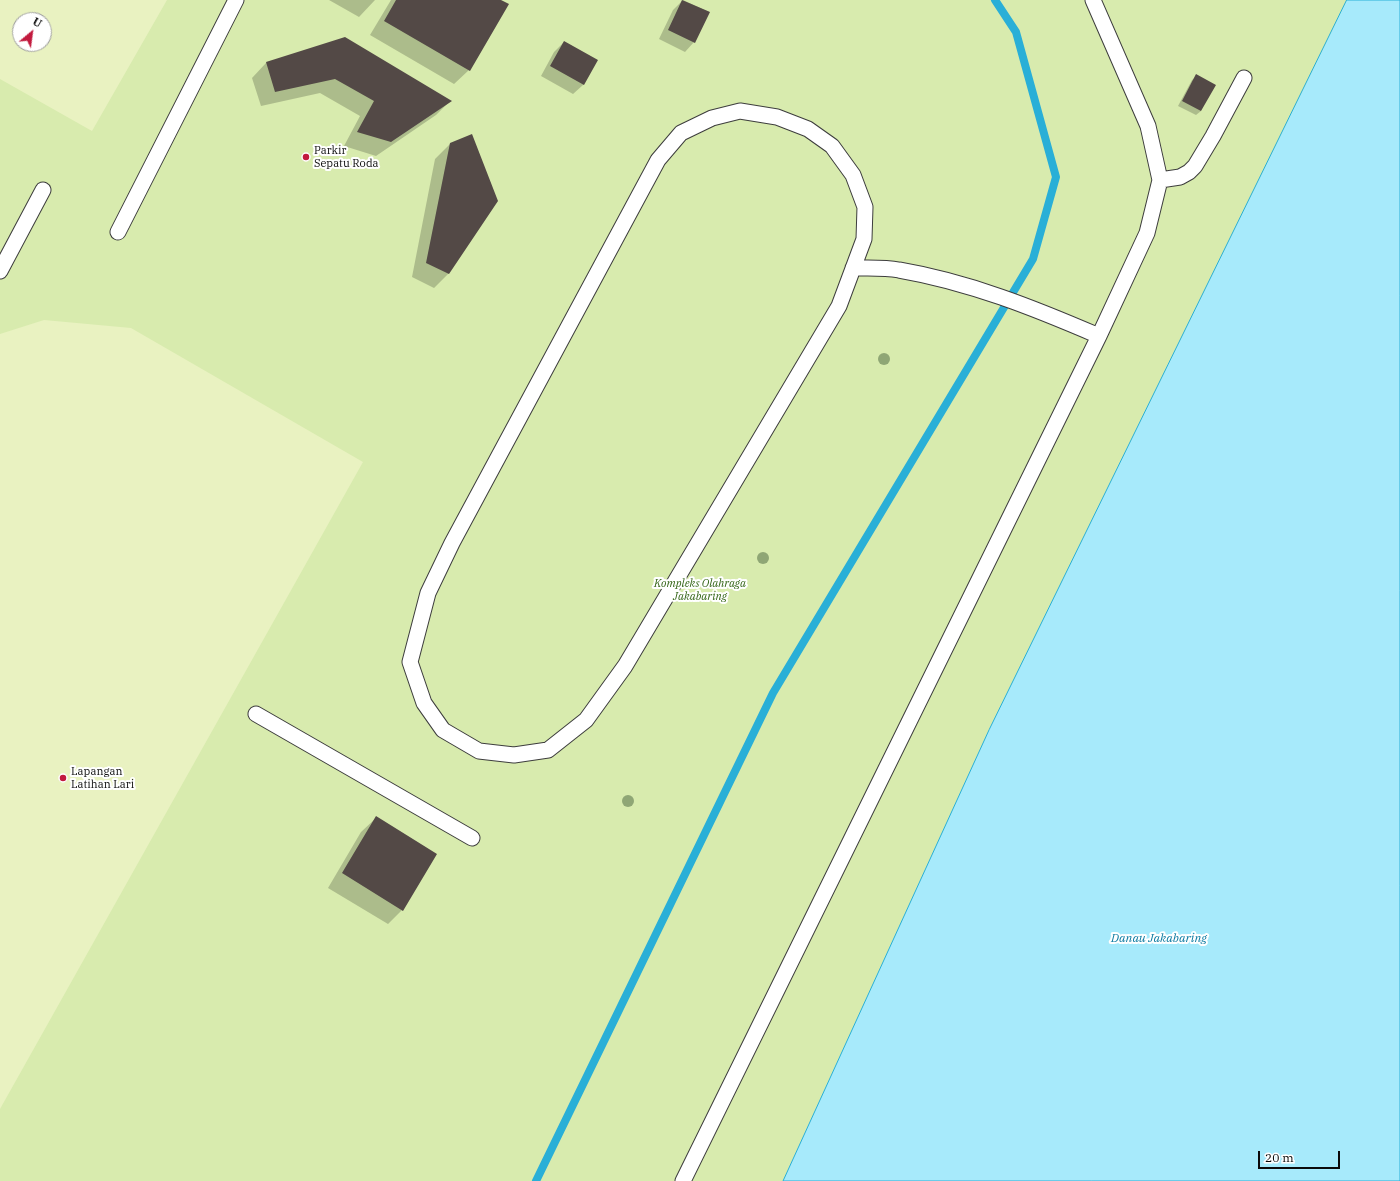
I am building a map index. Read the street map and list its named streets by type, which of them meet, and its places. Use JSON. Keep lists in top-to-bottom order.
{
  "water": ["Danau Jakabaring"],
  "parks": ["Kompleks Olahraga Jakabaring"],
  "places": ["Parkir Sepatu Roda", "Lapangan Latihan Lari"],
  "scale_bar": "20 m",
  "north": "top right"
}
